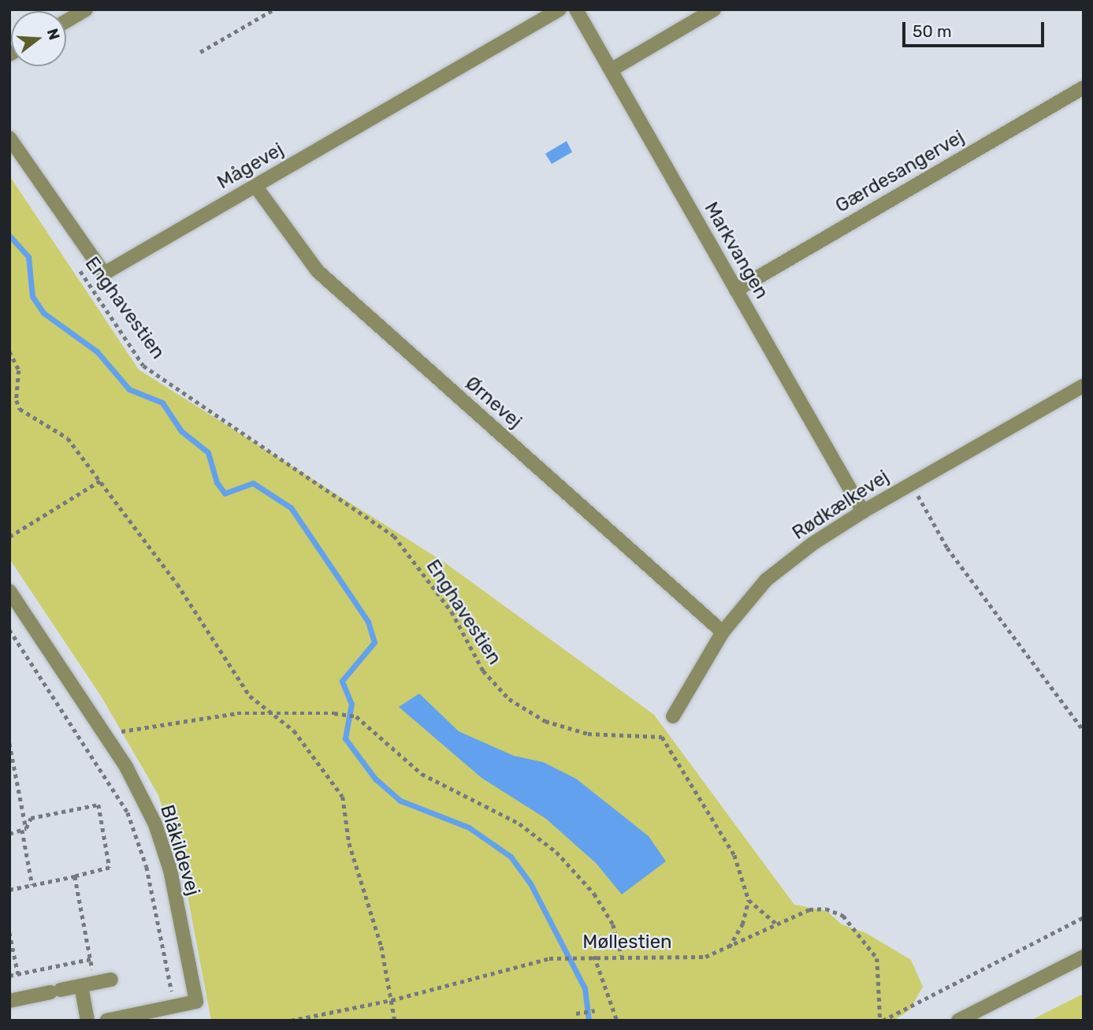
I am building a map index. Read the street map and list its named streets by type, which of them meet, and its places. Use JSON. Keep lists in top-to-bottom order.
{
  "streets": {
    "street": [
      "Mågevej",
      "Gærdesangervej",
      "Markvangen",
      "Ørnevej",
      "Rødkælkevej",
      "Blåkildevej"
    ],
    "path": ["Enghavestien", "Møllestien"]
  },
  "crossings": [
    ["Mågevej", "Ørnevej"],
    ["Gærdesangervej", "Markvangen"],
    ["Markvangen", "Rødkælkevej"],
    ["Ørnevej", "Rødkælkevej"]
  ],
  "scale_bar": "50 m",
  "north": "right"
}
